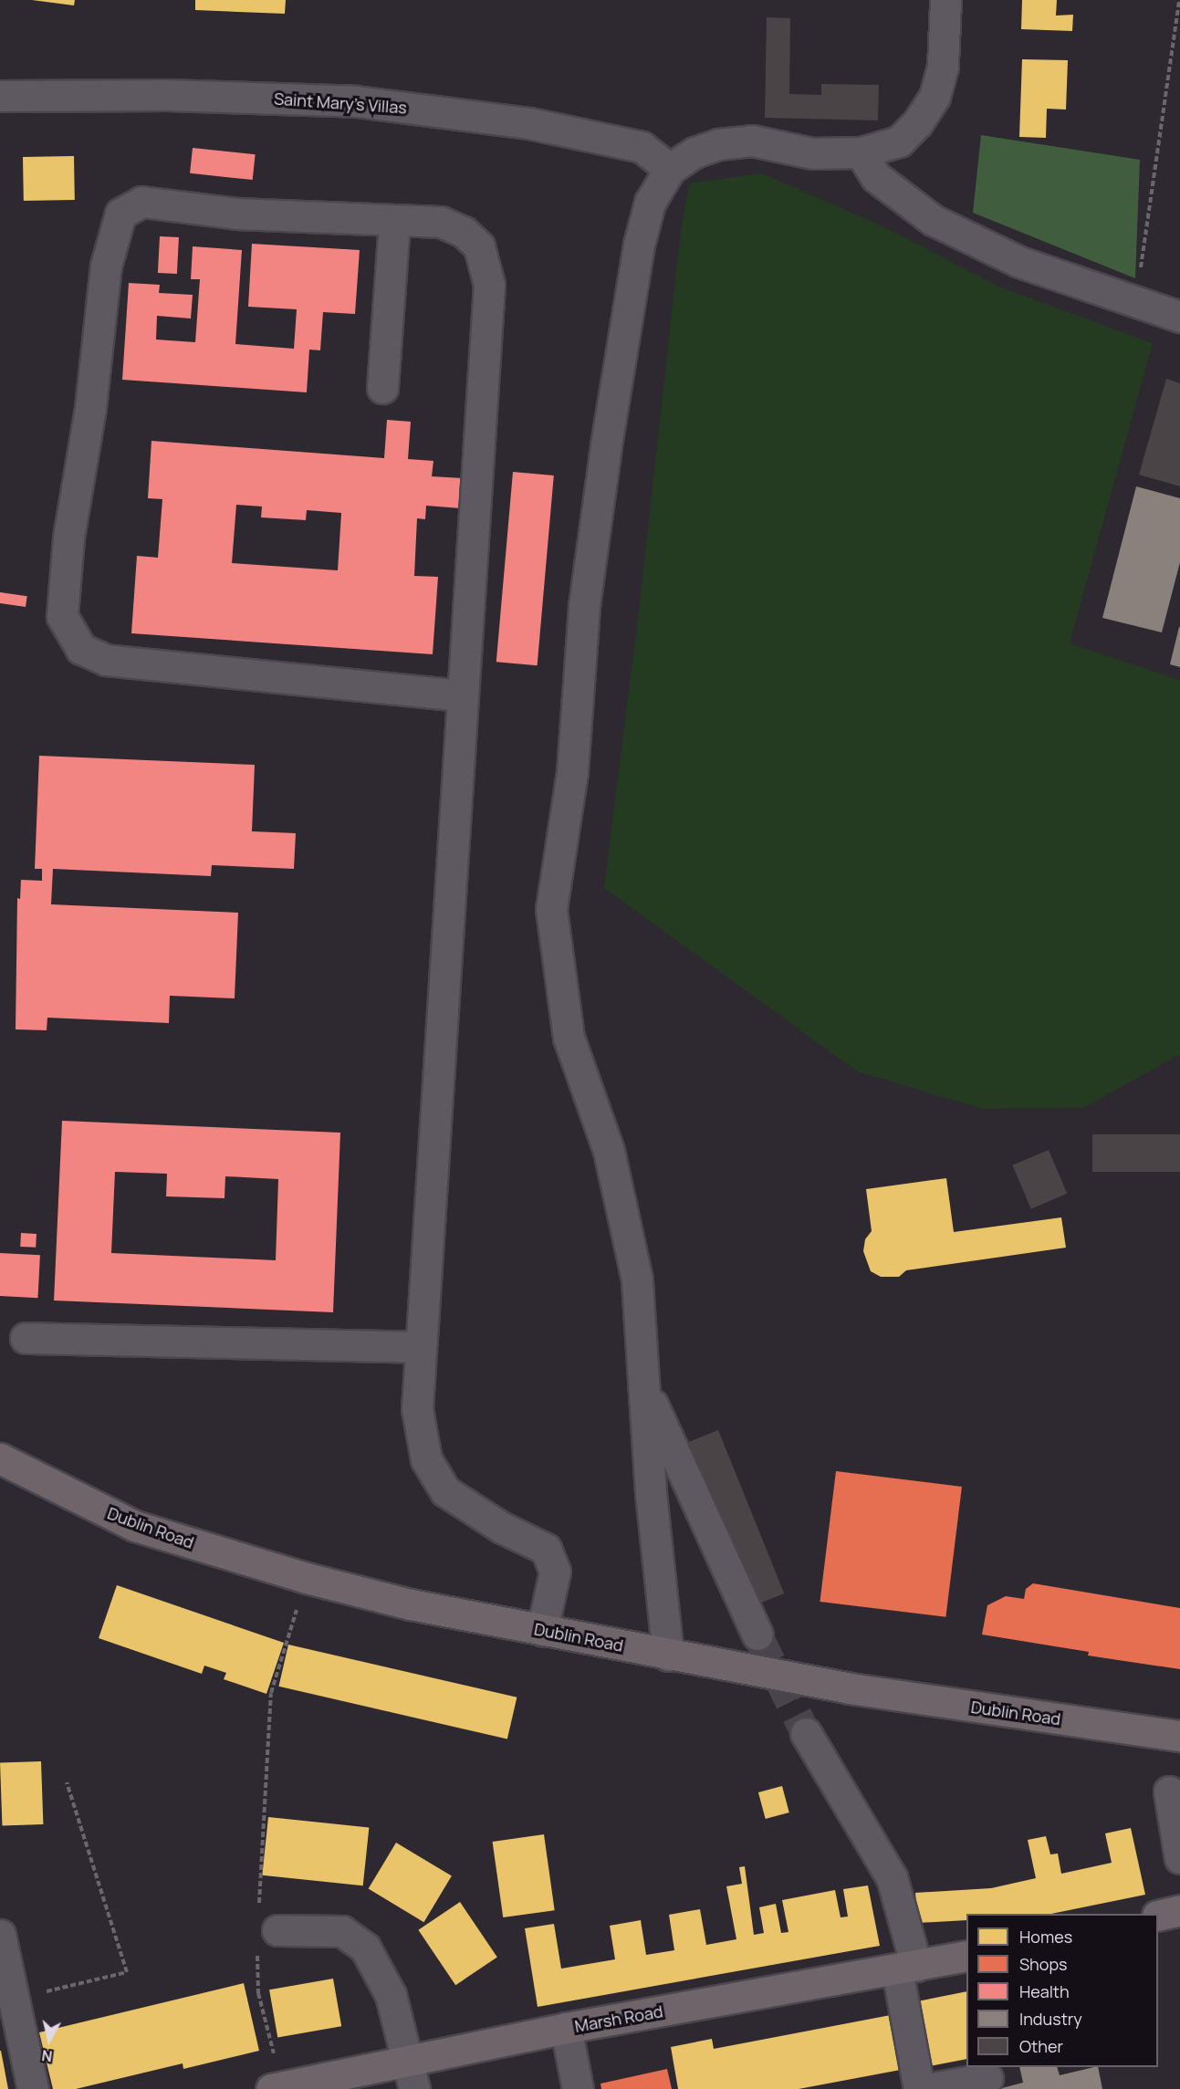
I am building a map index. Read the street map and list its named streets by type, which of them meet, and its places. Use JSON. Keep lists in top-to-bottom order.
{
  "streets": {
    "main road": ["Dublin Road", "Marsh Road"],
    "street": ["Saint Mary's Villas"]
  },
  "legend": [
    "Homes",
    "Shops",
    "Health",
    "Industry",
    "Other"
  ],
  "north": "bottom"
}
